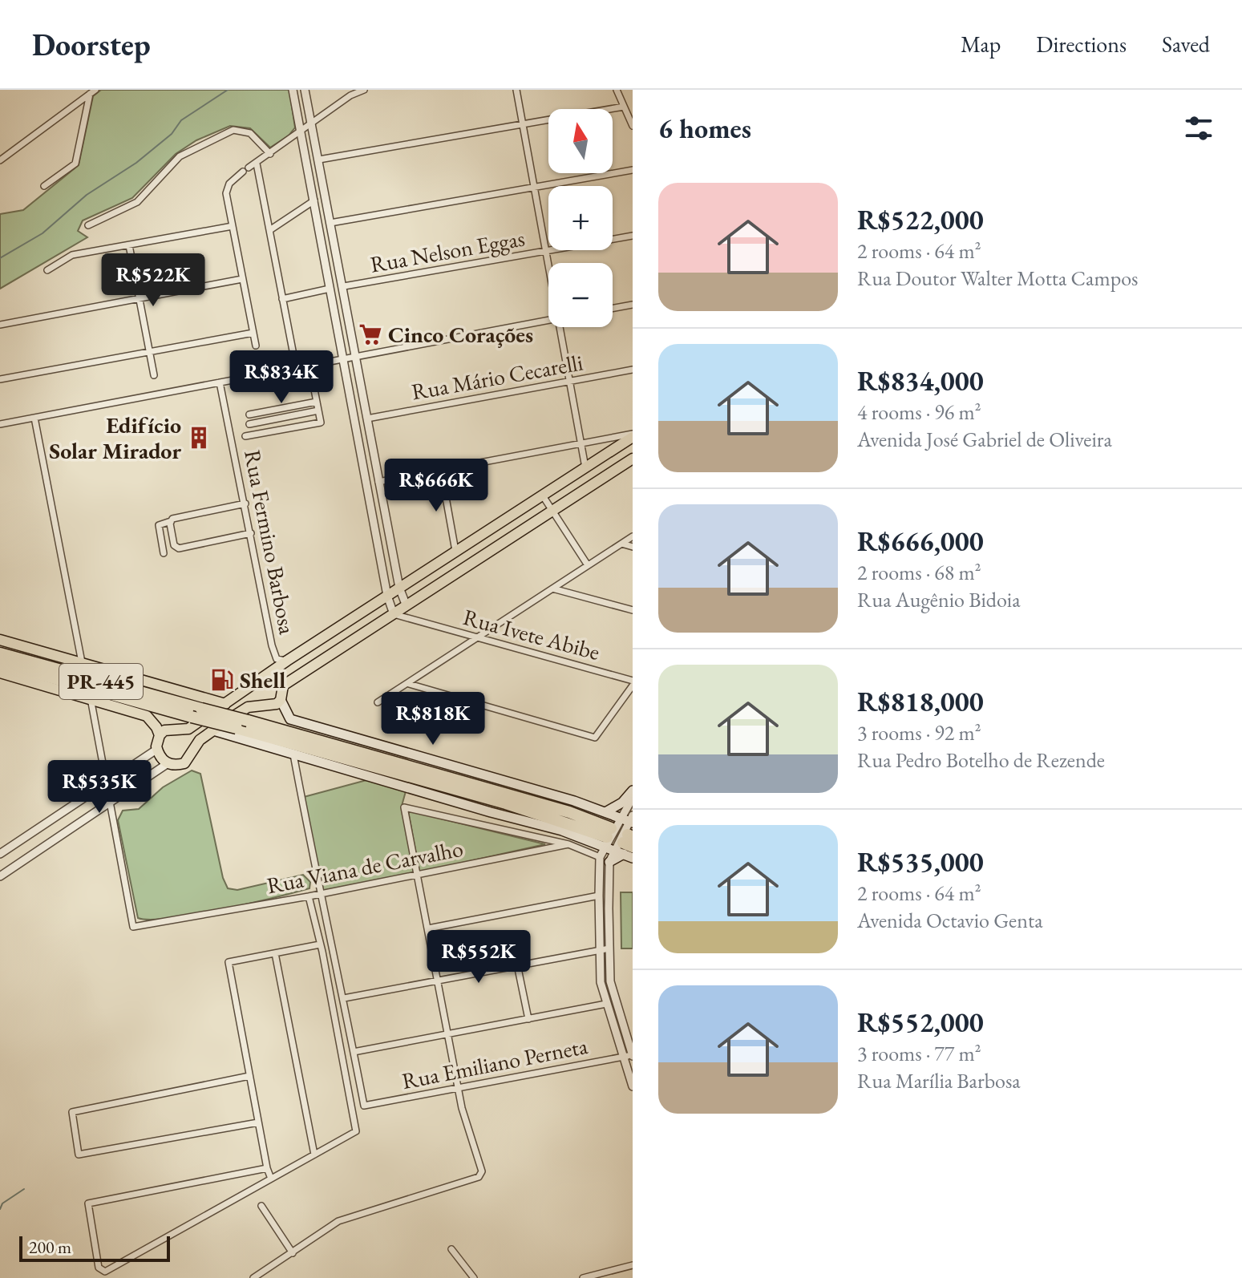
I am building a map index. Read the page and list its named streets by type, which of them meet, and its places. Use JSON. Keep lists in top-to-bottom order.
{
  "streets": {
    "highway": ["PR-445"],
    "street": [
      "Rua Nelson Eggas",
      "Rua Mário Cecarelli",
      "Rua Fermino Barbosa",
      "Rua Ivete Abibe",
      "Rua Viana de Carvalho",
      "Rua Emiliano Perneta"
    ]
  },
  "places": {
    "supermarket": ["Cinco Corações"],
    "building": ["Edifício Solar Mirador"],
    "fuel station": ["Shell"]
  },
  "scale_bar": "200 m",
  "north": "top",
  "page": {
    "header": "Doorstep",
    "nav": ["Map", "Directions", "Saved"],
    "heading": "6 homes",
    "map_buttons": ["+", "−"],
    "list": [
      {
        "name": "R$522,000",
        "note": "2 rooms · 64 m² · Rua Doutor Walter Motta Campos"
      },
      {
        "name": "R$834,000",
        "note": "4 rooms · 96 m² · Avenida José Gabriel de Oliveira"
      },
      {
        "name": "R$666,000",
        "note": "2 rooms · 68 m² · Rua Augênio Bidoia"
      },
      {
        "name": "R$818,000",
        "note": "3 rooms · 92 m² · Rua Pedro Botelho de Rezende"
      },
      {
        "name": "R$535,000",
        "note": "2 rooms · 64 m² · Avenida Octavio Genta"
      },
      {
        "name": "R$552,000",
        "note": "3 rooms · 77 m² · Rua Marília Barbosa"
      }
    ],
    "price": [
      "R$522K",
      "R$834K",
      "R$666K",
      "R$818K",
      "R$535K",
      "R$552K"
    ],
    "scale": "200 m"
  }
}
